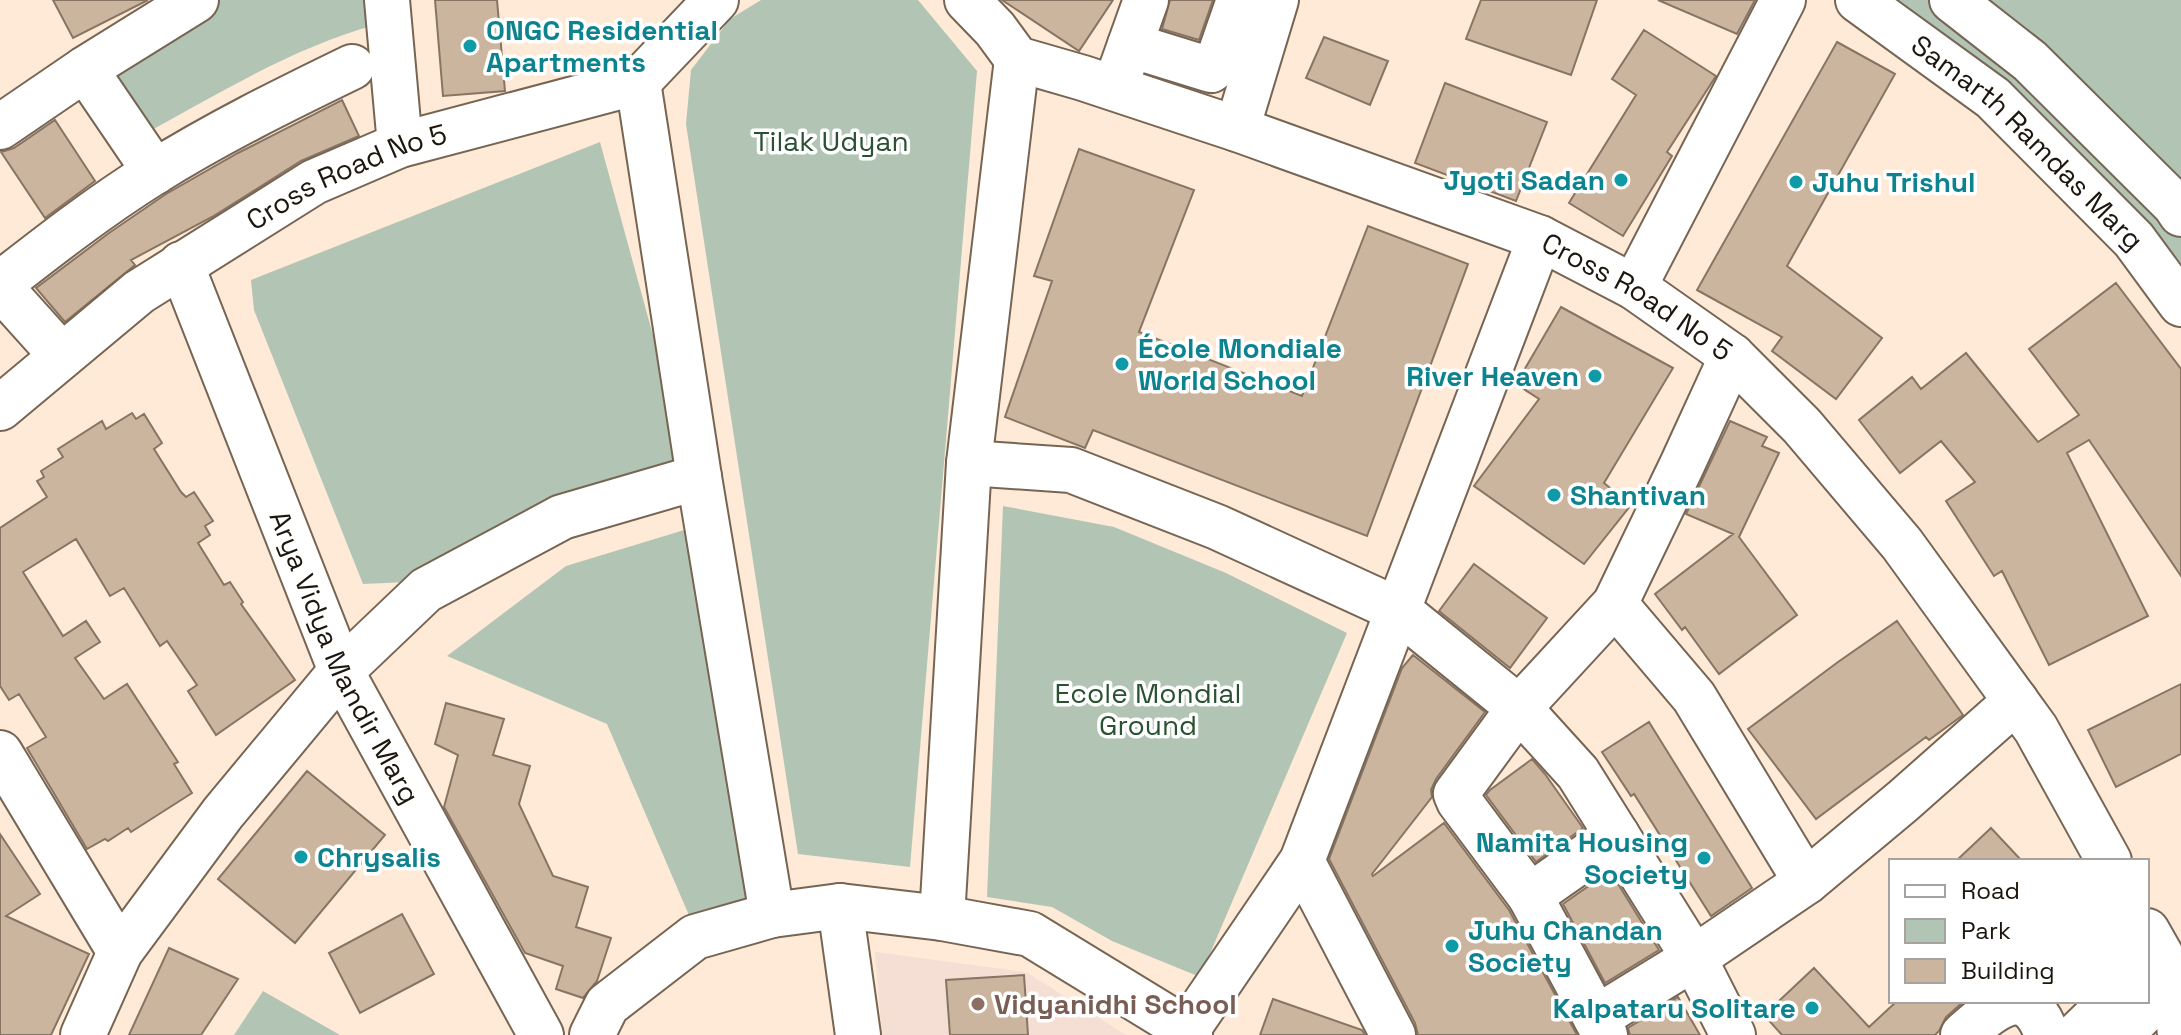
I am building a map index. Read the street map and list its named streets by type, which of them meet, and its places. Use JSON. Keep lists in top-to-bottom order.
{
  "streets": {
    "street": ["Samarth Ramdas Marg", "Cross Road No 5", "Arya Vidya Mandir Marg"]
  },
  "crossings": [
    ["Cross Road No 5", "Arya Vidya Mandir Marg"]
  ],
  "parks": ["Tilak Udyan", "Ecole Mondial Ground"],
  "places": [
    "ONGC Residential Apartments",
    "Jyoti Sadan",
    "Juhu Trishul",
    "École Mondiale World School",
    "River Heaven",
    "Shantivan",
    "Chrysalis",
    "Namita Housing Society",
    "Juhu Chandan Society",
    "Vidyanidhi School",
    "Kalpataru Solitare"
  ],
  "legend": ["Road", "Park", "Building"]
}
